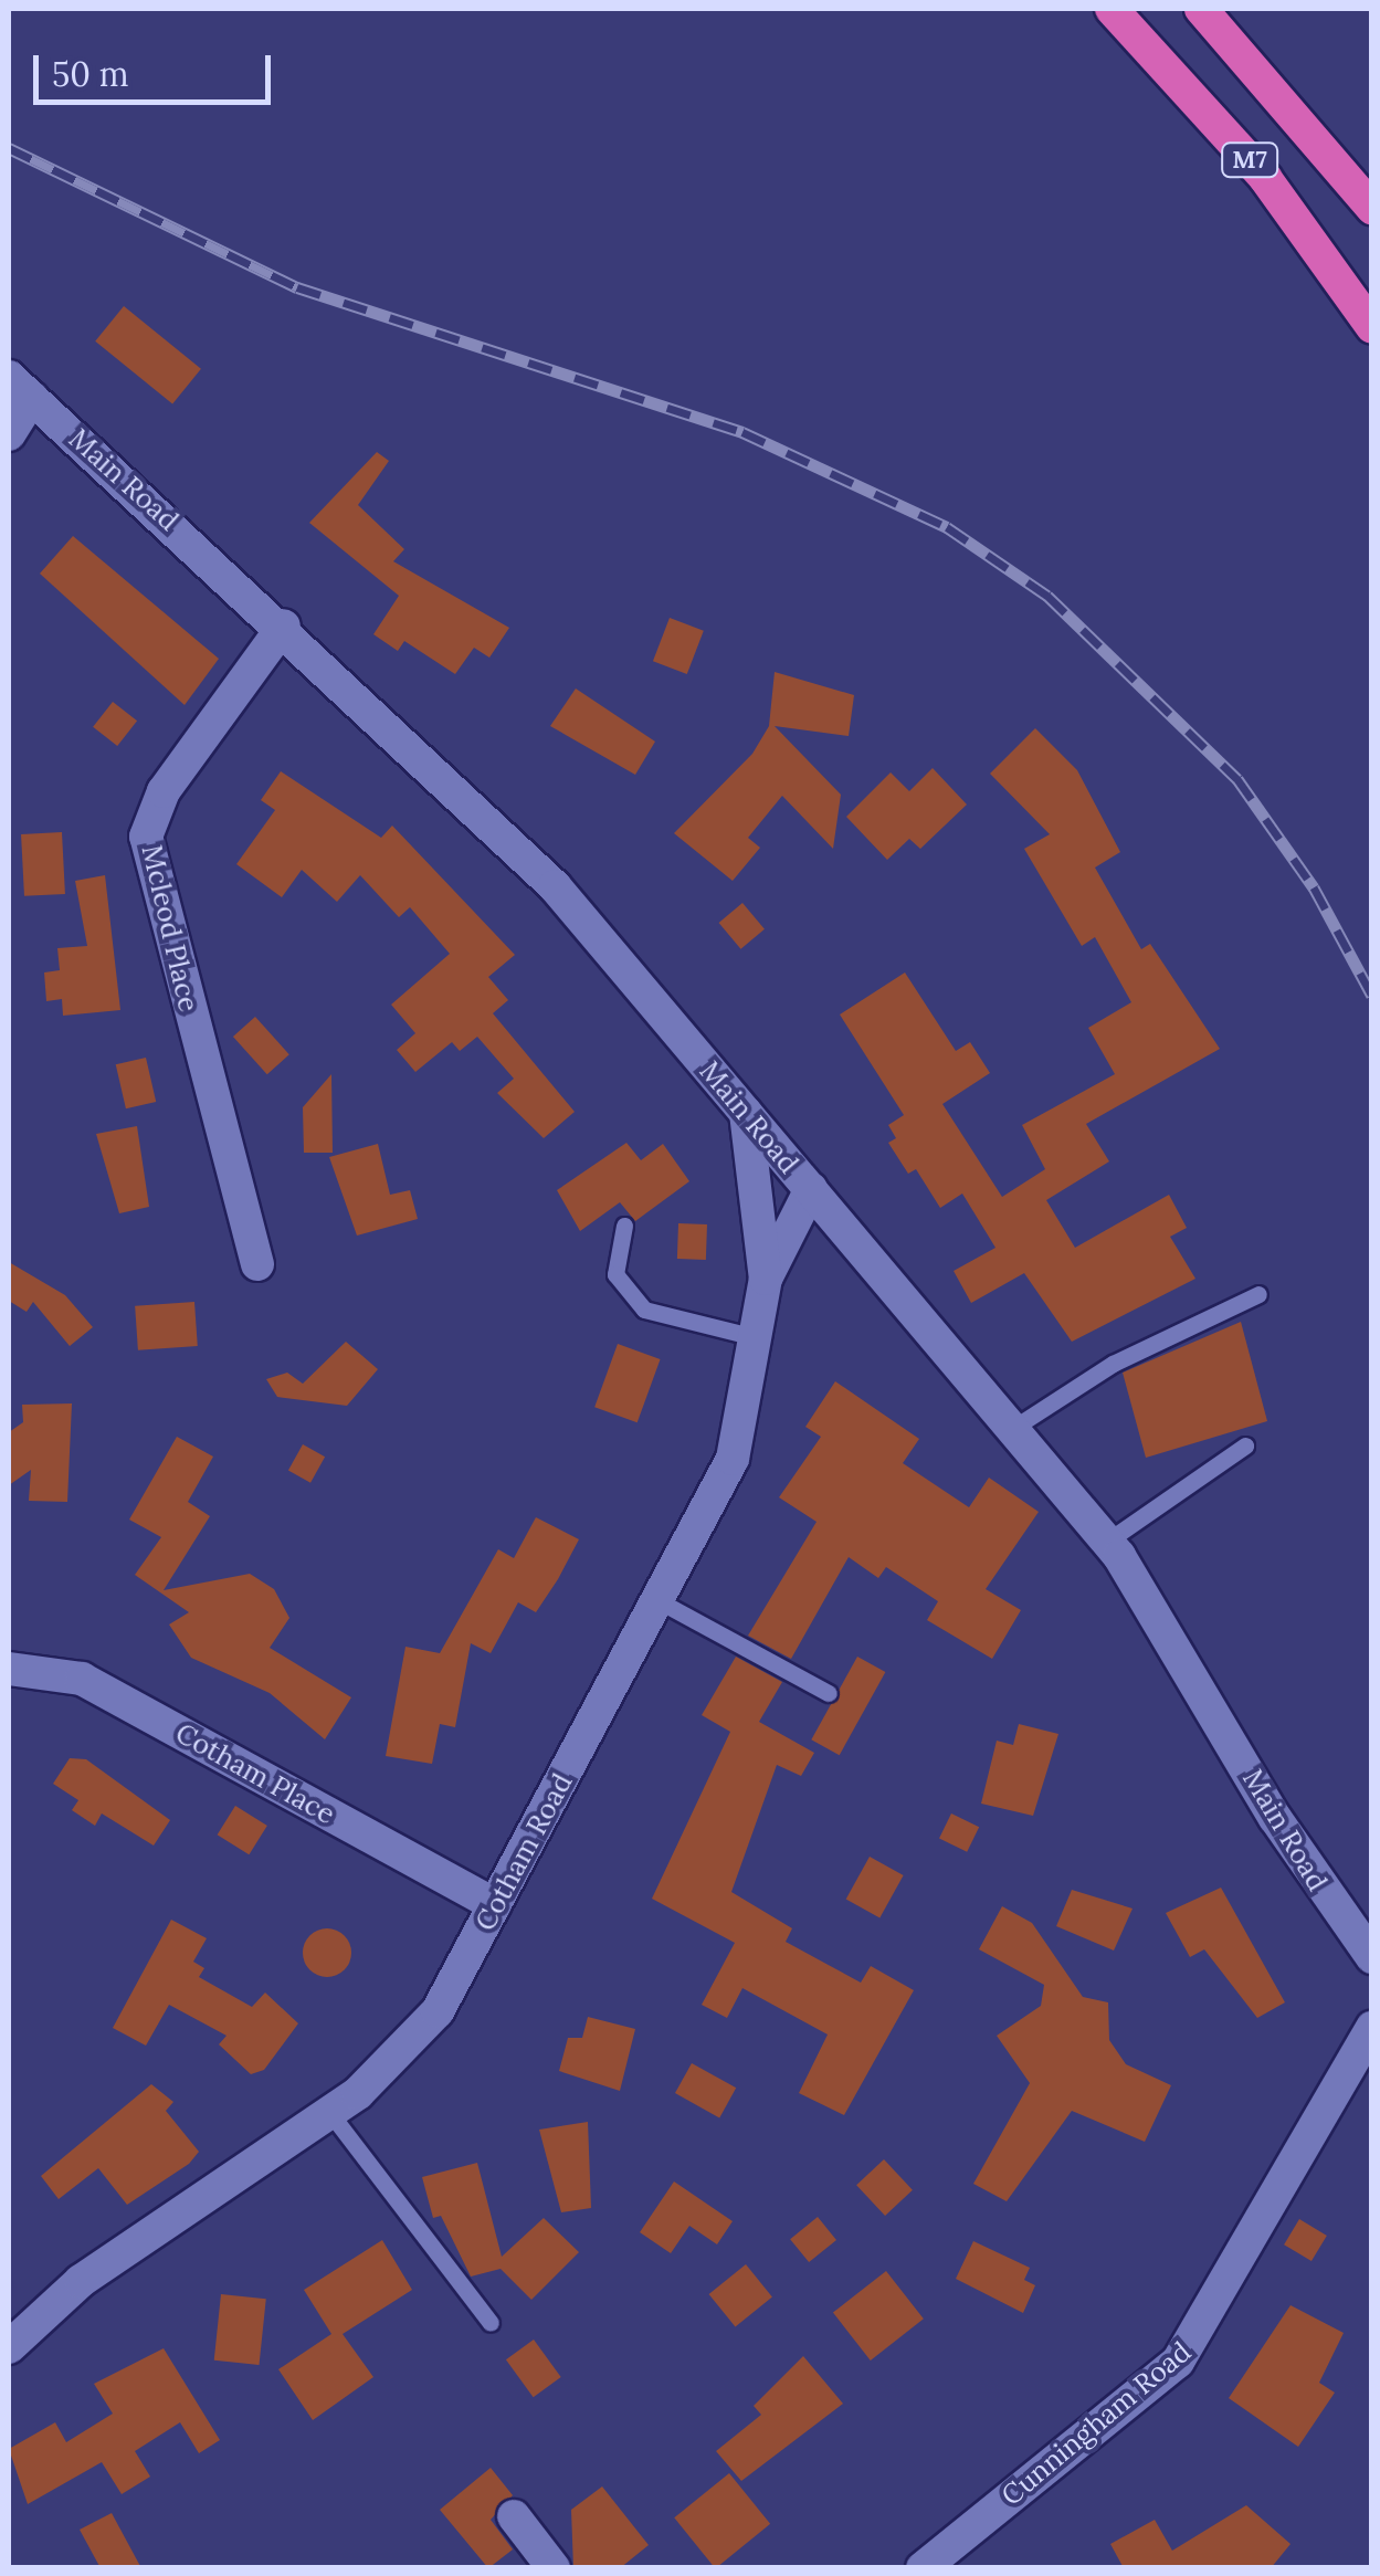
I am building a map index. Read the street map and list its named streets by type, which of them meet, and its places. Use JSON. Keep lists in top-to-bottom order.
{
  "streets": {
    "highway": ["M7"],
    "street": [
      "Main Road",
      "Mcleod Place",
      "Cotham Place",
      "Cotham Road",
      "Cunningham Road"
    ]
  },
  "crossings": [
    ["Main Road", "Mcleod Place"],
    ["Main Road", "Cotham Road"],
    ["Cotham Place", "Cotham Road"]
  ],
  "scale_bar": "50 m"
}
